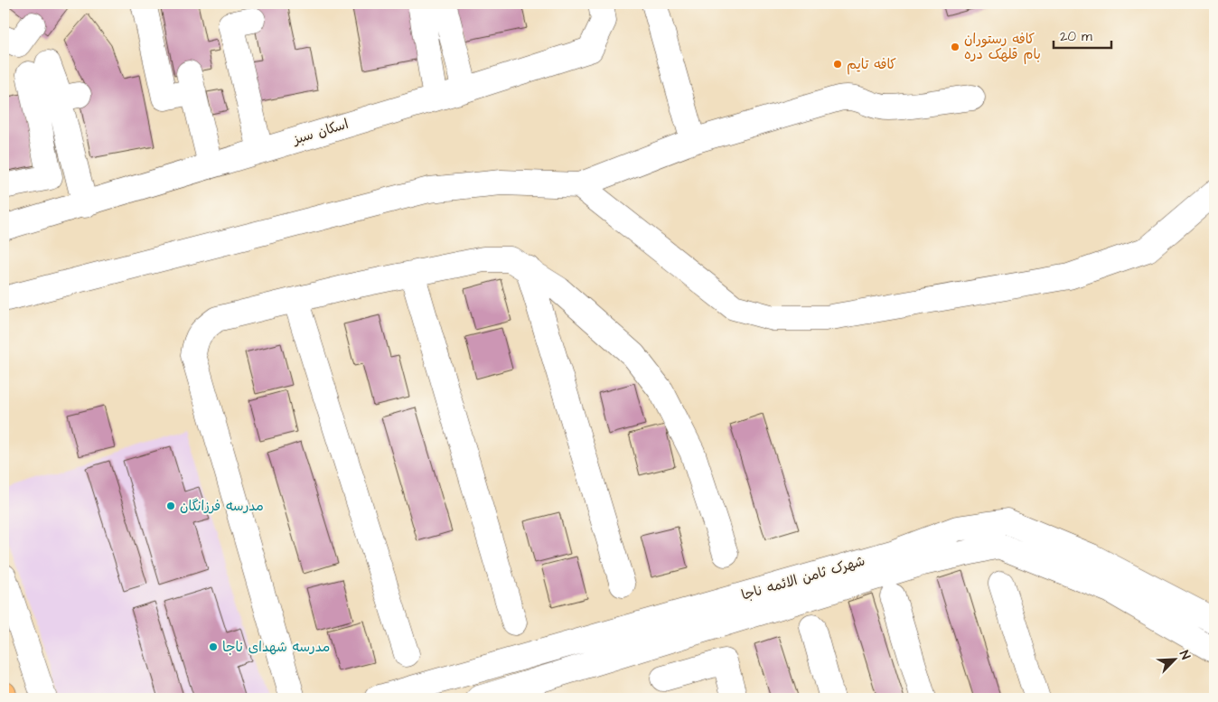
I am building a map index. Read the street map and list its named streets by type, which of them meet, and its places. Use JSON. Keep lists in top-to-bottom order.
{
  "streets": {
    "street": ["اسکان سبز", "شهرک ثامن الائمه ناجا"]
  },
  "places": [
    "کافه رستوران بام قلهک دره",
    "کافه تایم",
    "مدرسه فرزانگان",
    "مدرسه شهدای ناجا"
  ],
  "scale_bar": "20 m",
  "north": "top right"
}
